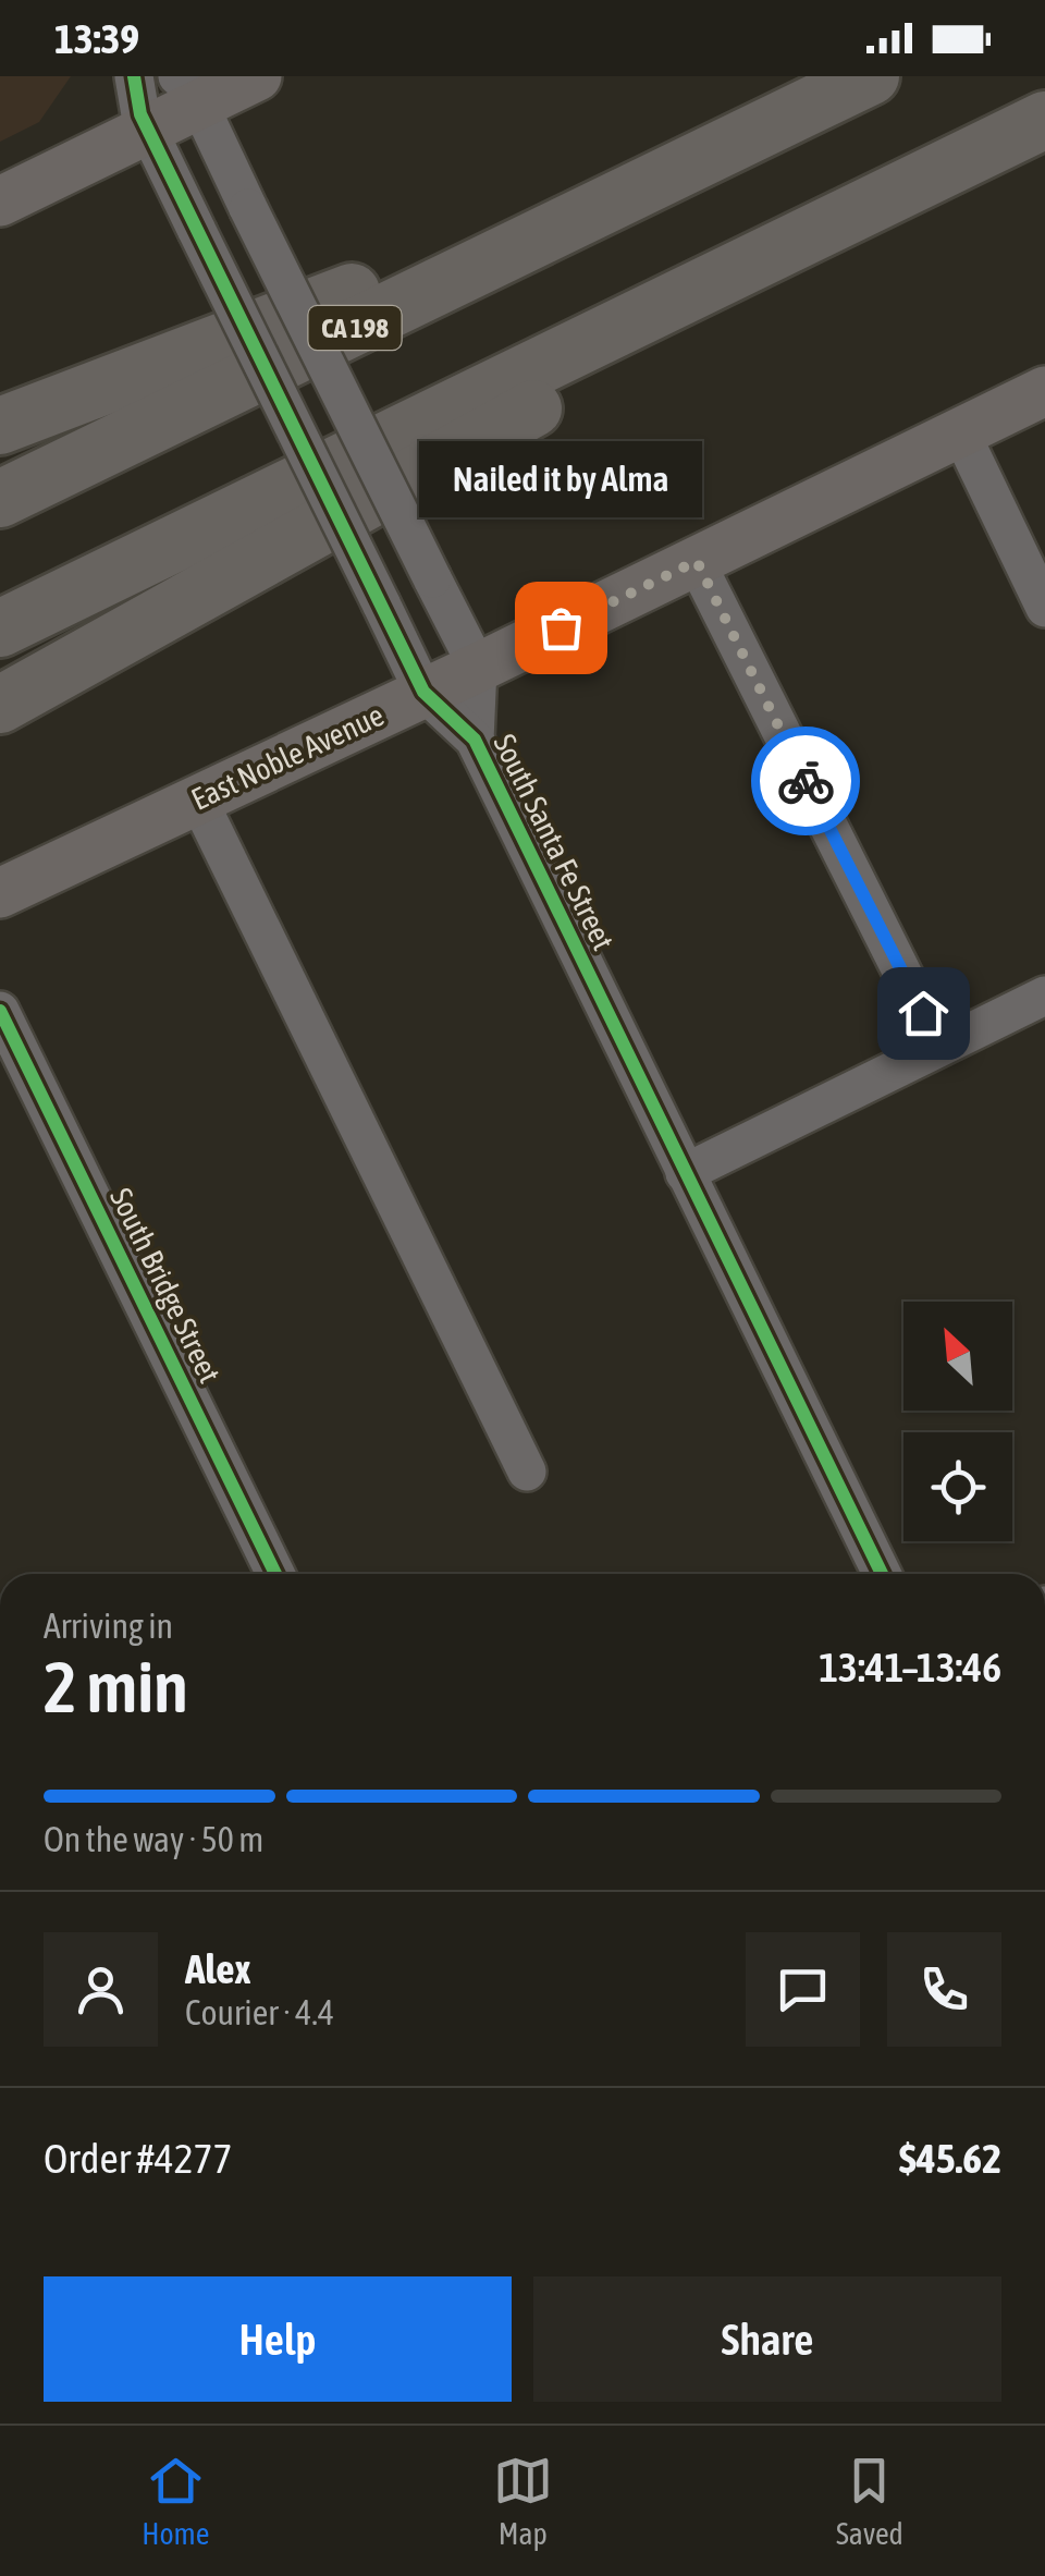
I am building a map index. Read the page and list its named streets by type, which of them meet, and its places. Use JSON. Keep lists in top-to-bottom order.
{
  "streets": {
    "highway": ["CA 198"],
    "main road": ["East Noble Avenue"],
    "street": ["South Santa Fe Street", "South Bridge Street"]
  },
  "crossings": [
    ["East Noble Avenue", "South Santa Fe Street"]
  ],
  "places": ["Nailed it by Alma"],
  "north": "top left",
  "page": {
    "status": "13:39",
    "bubble": "Nailed it by Alma",
    "heading": ["2 min", "Arriving in", "13:41–13:46"],
    "panel": [
      "Alex",
      "Courier · 4.4",
      "Order #4277",
      "$45.62"
    ],
    "bar": "On the way · 50 m",
    "buttons": ["Help", "Share"],
    "tabs": ["Home", "Map", "Saved"]
  }
}
